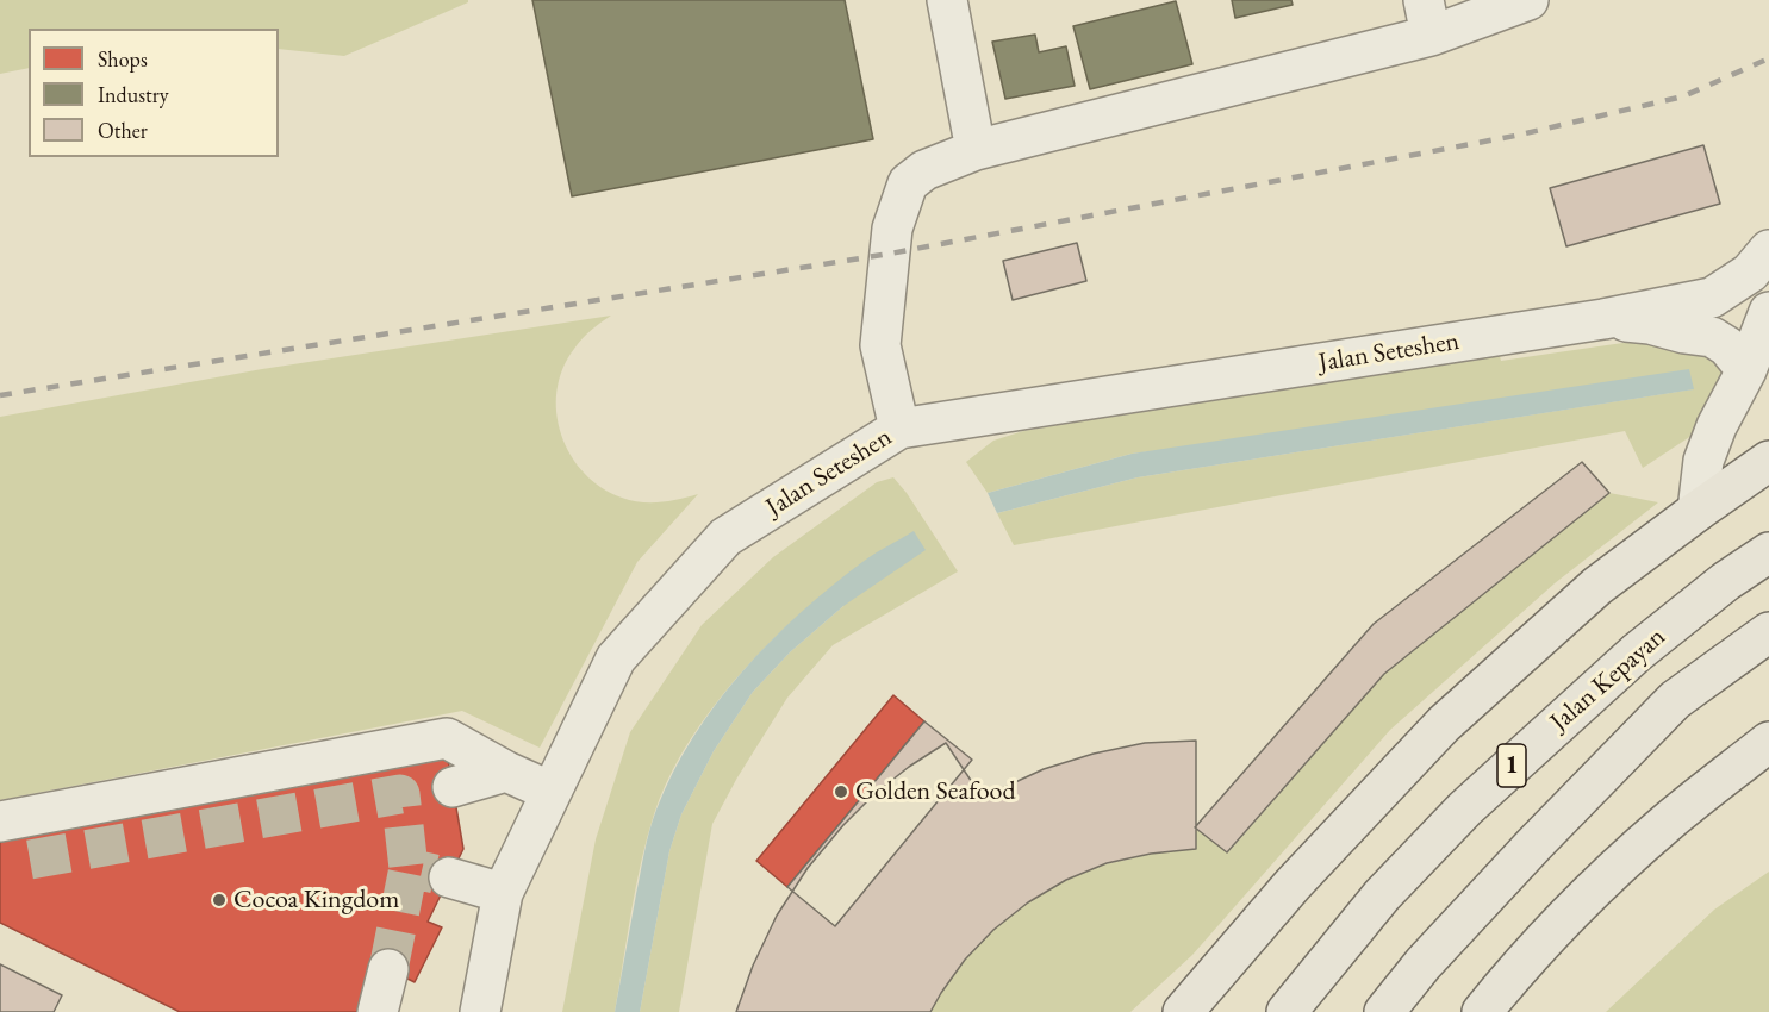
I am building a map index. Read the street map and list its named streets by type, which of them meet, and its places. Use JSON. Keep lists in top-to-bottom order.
{
  "streets": {
    "highway": ["Jalan Kepayan", "1"],
    "street": ["Jalan Seteshen"]
  },
  "places": ["Golden Seafood", "Cocoa Kingdom"],
  "legend": ["Shops", "Industry", "Other"]
}
